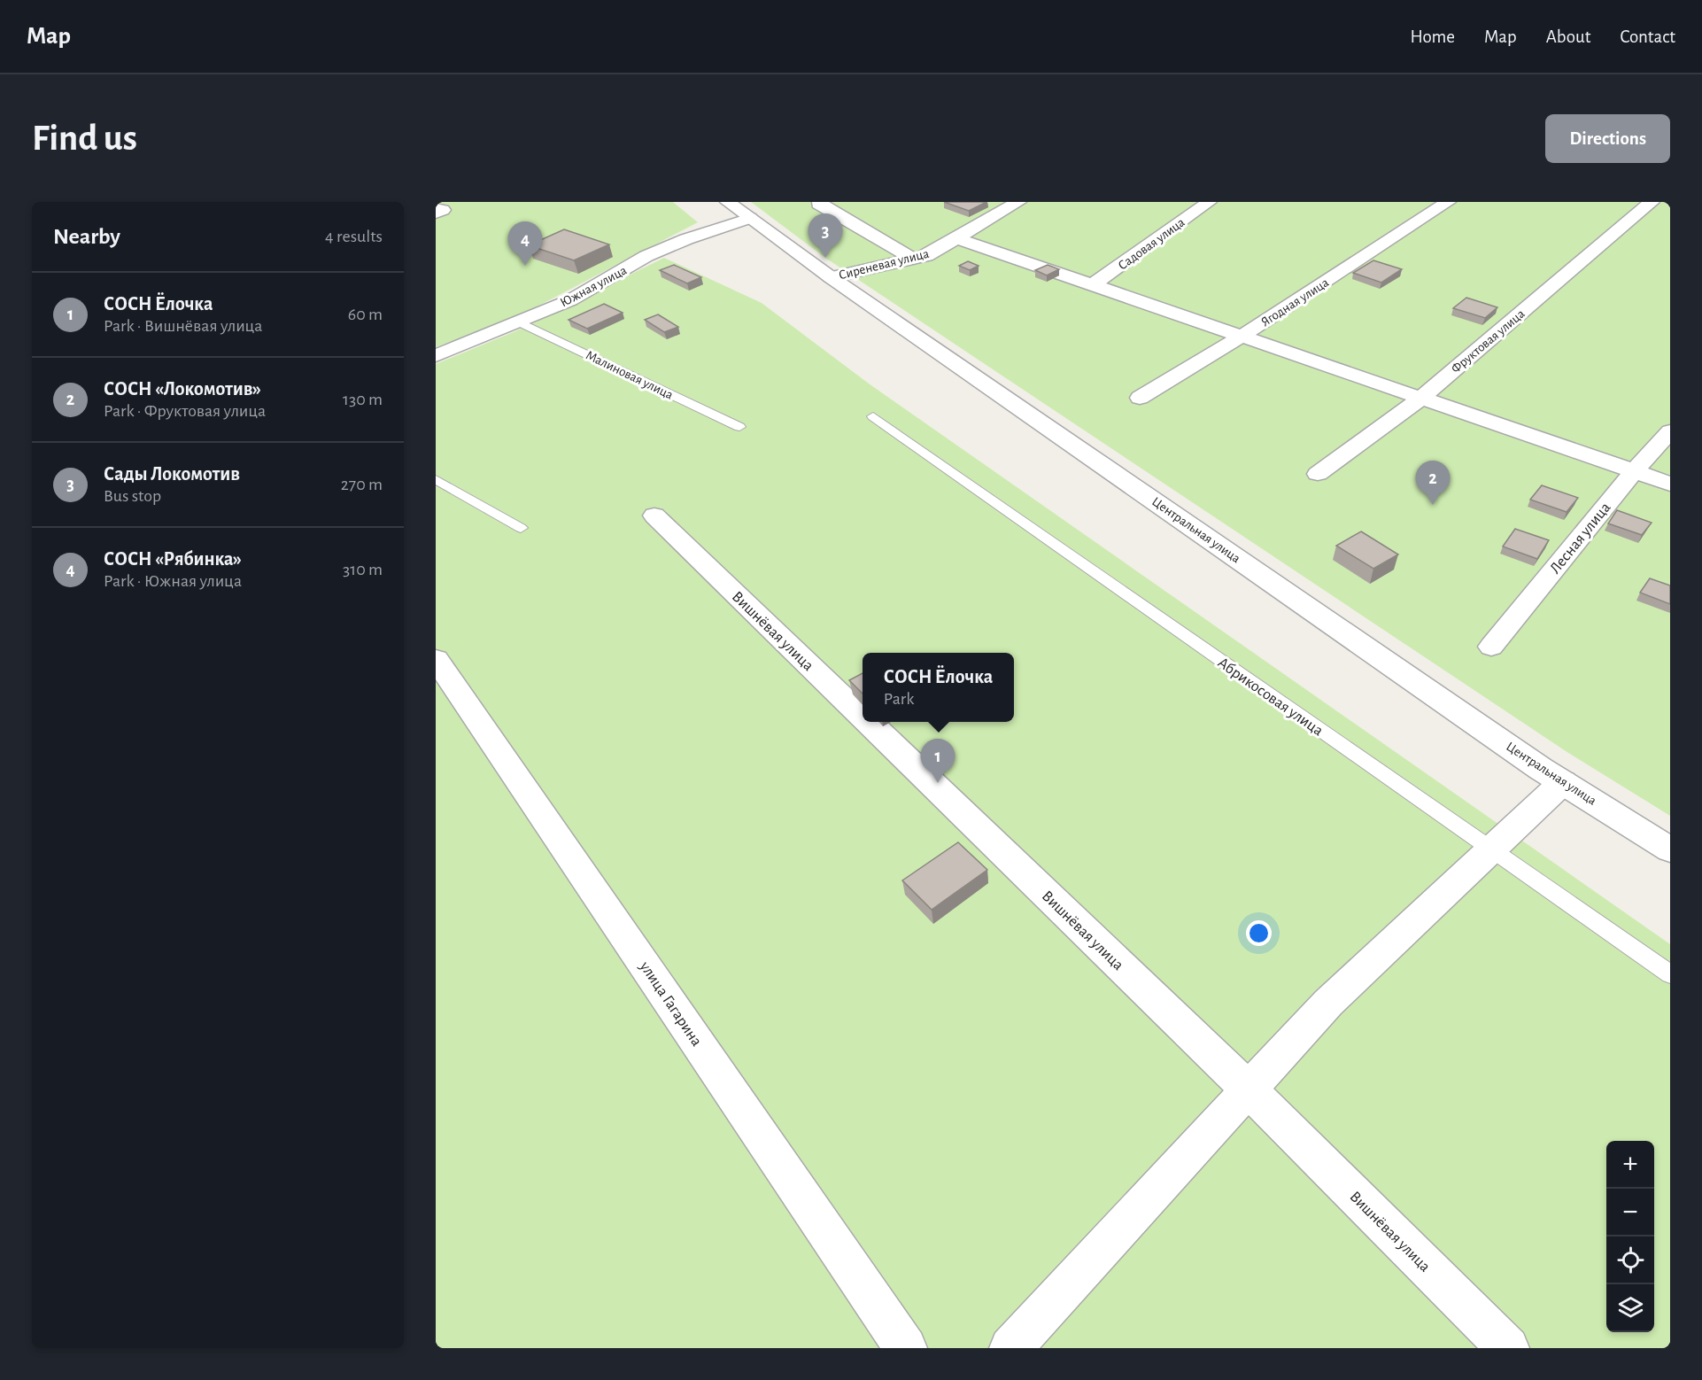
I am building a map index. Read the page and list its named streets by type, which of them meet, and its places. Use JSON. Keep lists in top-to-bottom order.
{
  "streets": {
    "street": [
      "Садовая улица",
      "Сиреневая улица",
      "Южная улица",
      "Ягодная улица",
      "Фруктовая улица",
      "Центральная улица",
      "Лесная улица",
      "Вишнёвая улица",
      "улица Гагарина"
    ],
    "lane": ["Малиновая улица", "Абрикосовая улица"]
  },
  "crossings": [
    ["Сиреневая улица", "Центральная улица"],
    ["Южная улица", "Малиновая улица"],
    ["Южная улица", "Центральная улица"]
  ],
  "page": {
    "header": "Map",
    "nav": [
      "Home",
      "Map",
      "About",
      "Contact"
    ],
    "buttons": "Directions",
    "title": "Find us",
    "heading": ["Nearby", "4 results"],
    "pins": [
      "3",
      "4",
      "2",
      "1"
    ],
    "list": [
      {
        "mark": "1",
        "name": "СОСН Ёлочка",
        "note": "Park · Вишнёвая улица",
        "value": "60 m"
      },
      {
        "mark": "2",
        "name": "СОСН «Локомотив»",
        "note": "Park · Фруктовая улица",
        "value": "130 m"
      },
      {
        "mark": "3",
        "name": "Сады Локомотив",
        "note": "Bus stop",
        "value": "270 m"
      },
      {
        "mark": "4",
        "name": "СОСН «Рябинка»",
        "note": "Park · Южная улица",
        "value": "310 m"
      }
    ],
    "popup": ["СОСН Ёлочка", "Park"],
    "map_buttons": ["+", "−"]
  }
}
